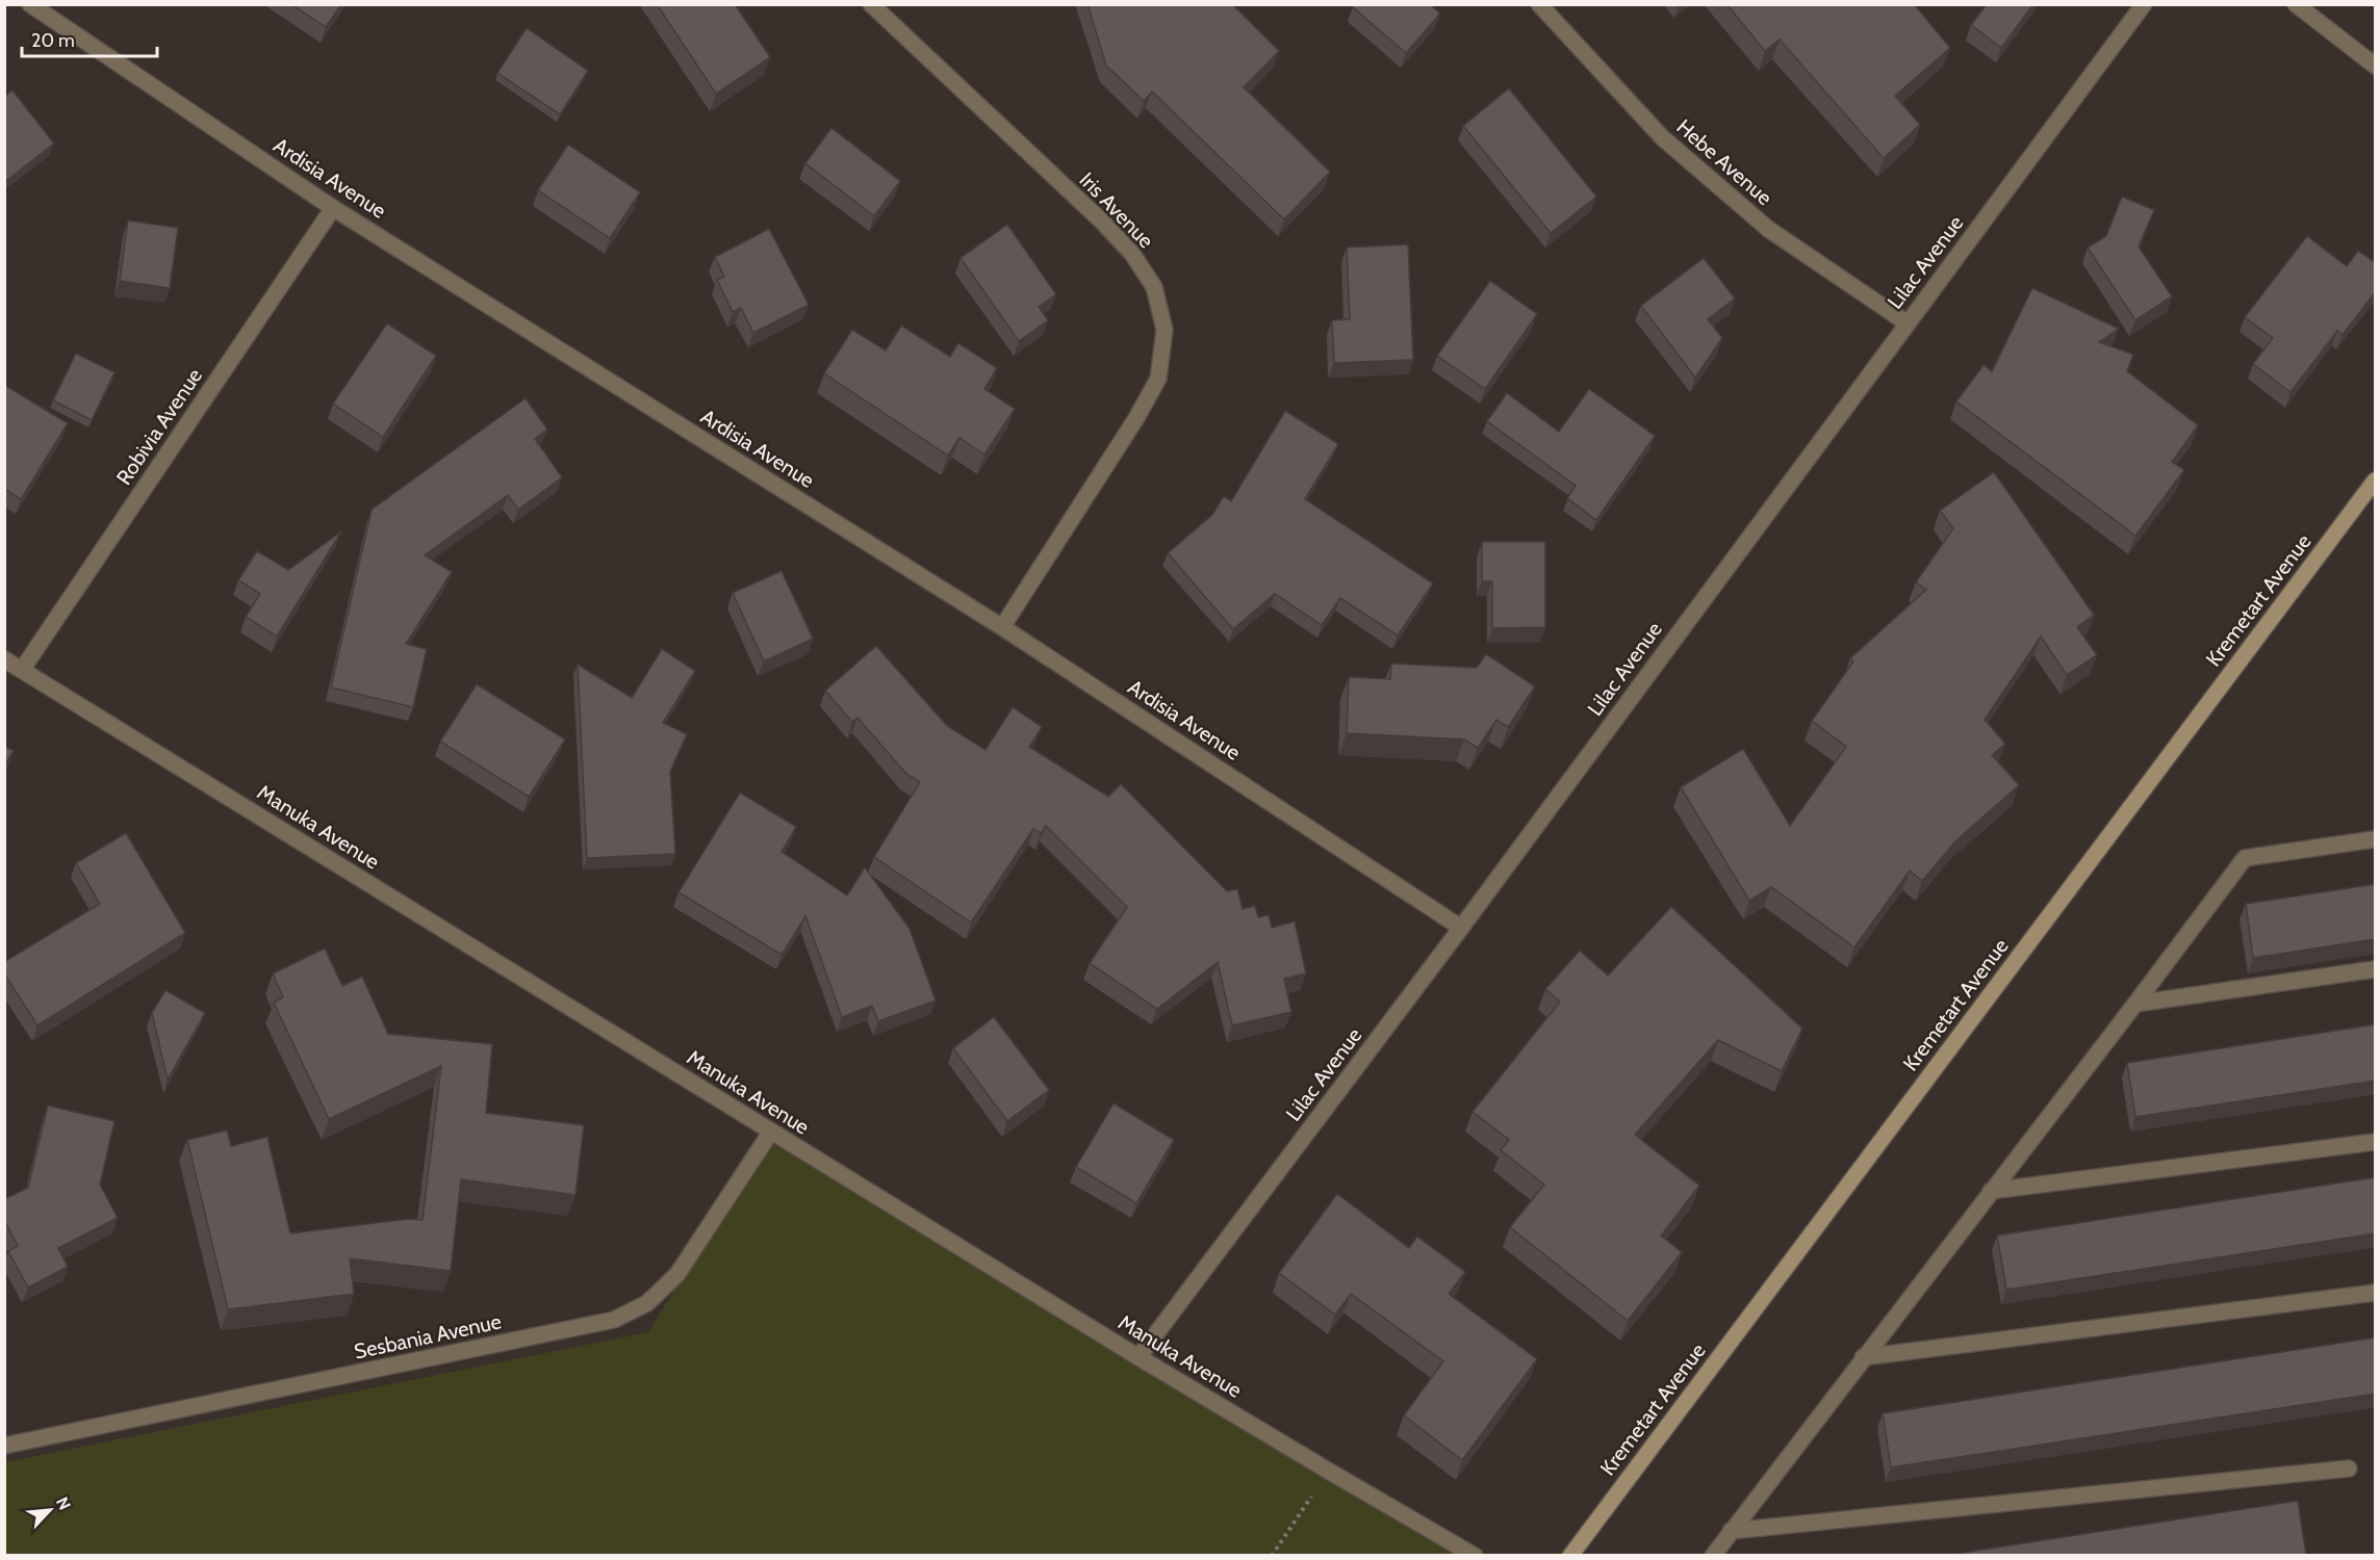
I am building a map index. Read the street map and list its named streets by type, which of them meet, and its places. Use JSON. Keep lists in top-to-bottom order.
{
  "streets": {
    "street": [
      "Hebe Avenue",
      "Ardisia Avenue",
      "Iris Avenue",
      "Lilac Avenue",
      "Robivia Avenue",
      "Kremetart Avenue",
      "Manuka Avenue",
      "Sesbania Avenue"
    ]
  },
  "crossings": [
    ["Hebe Avenue", "Lilac Avenue"],
    ["Ardisia Avenue", "Iris Avenue"],
    ["Ardisia Avenue", "Lilac Avenue"],
    ["Ardisia Avenue", "Robivia Avenue"],
    ["Lilac Avenue", "Manuka Avenue"],
    ["Robivia Avenue", "Manuka Avenue"],
    ["Manuka Avenue", "Sesbania Avenue"]
  ],
  "scale_bar": "20 m",
  "north": "top right"
}
